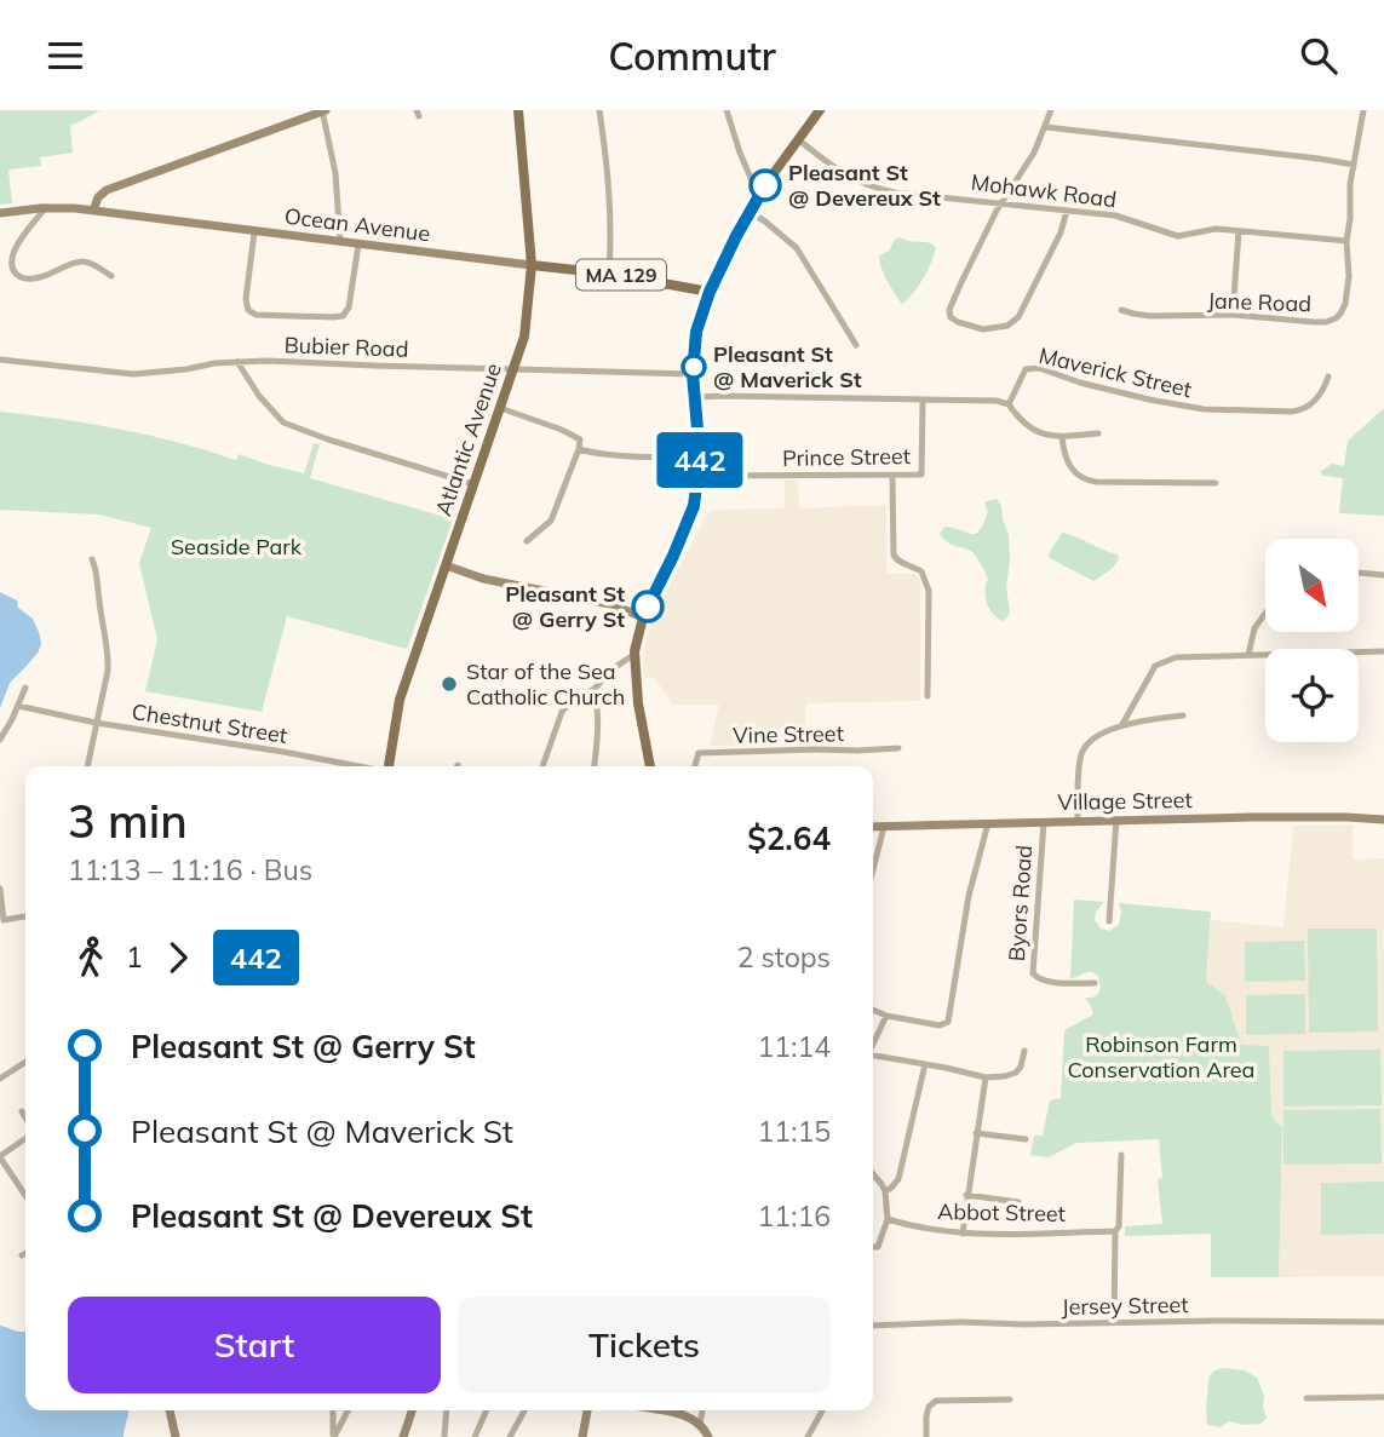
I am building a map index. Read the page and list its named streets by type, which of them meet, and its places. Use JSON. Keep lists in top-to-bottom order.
{
  "streets": {
    "main road": [
      "Ocean Avenue",
      "MA 129",
      "Atlantic Avenue",
      "Village Street"
    ],
    "street": [
      "Mohawk Road",
      "Jane Road",
      "Bubier Road",
      "Maverick Street",
      "Prince Street",
      "Chestnut Street",
      "Vine Street",
      "Byors Road",
      "Abbot Street",
      "Jersey Street"
    ]
  },
  "crossings": [
    ["Mohawk Road", "Jane Road"],
    ["Ocean Avenue", "Atlantic Avenue"],
    ["Bubier Road", "Atlantic Avenue"],
    ["Village Street", "Byors Road"]
  ],
  "parks": ["Seaside Park", "Robinson Farm Conservation Area"],
  "places": [
    "Pleasant St @ Devereux St",
    "Pleasant St @ Maverick St",
    "Pleasant St @ Gerry St",
    "Star of the Sea Catholic Church"
  ],
  "lines": ["bus line 442"],
  "north": "bottom right",
  "page": {
    "header": "Commutr",
    "on_map": "442",
    "heading": ["3 min", "11:13 – 11:16 · Bus", "$2.64"],
    "legs": ["1", "442", "2 stops"],
    "list": [
      {
        "name": "Pleasant St @ Gerry St",
        "value": "11:14"
      },
      {
        "name": "Pleasant St @ Maverick St",
        "value": "11:15"
      },
      {
        "name": "Pleasant St @ Devereux St",
        "value": "11:16"
      }
    ],
    "buttons": ["Start", "Tickets"]
  }
}
